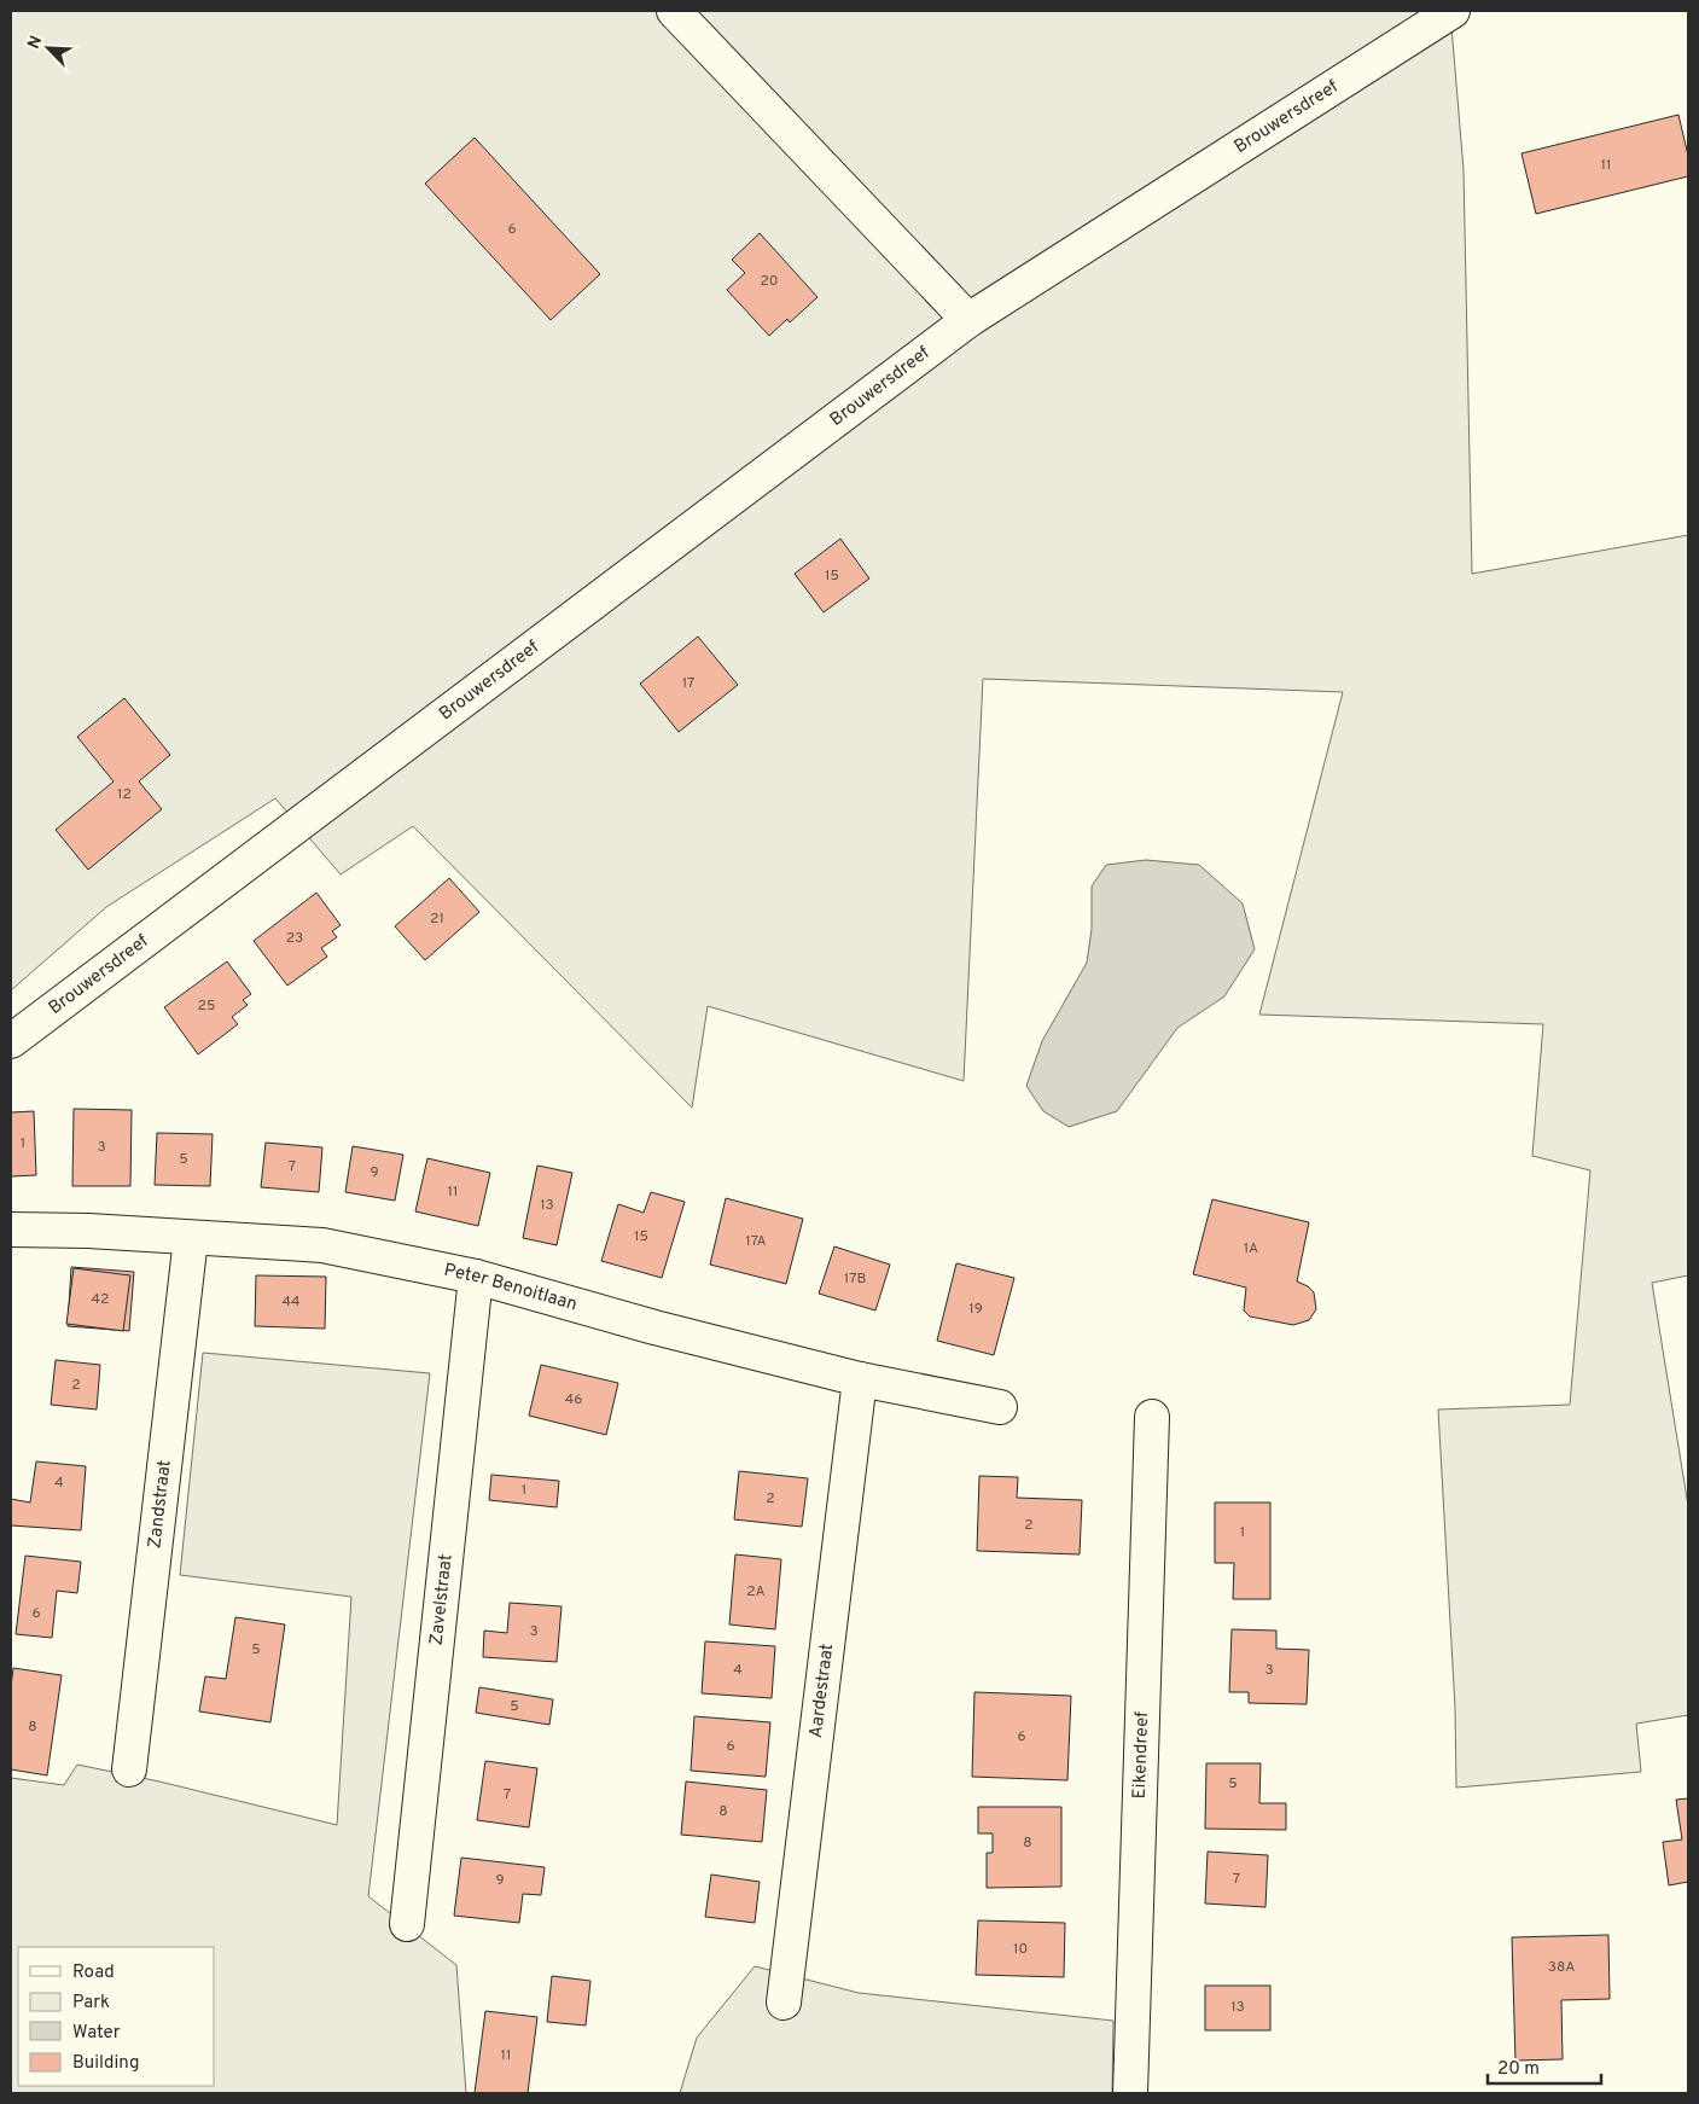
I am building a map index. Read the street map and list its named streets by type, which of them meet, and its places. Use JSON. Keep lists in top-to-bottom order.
{
  "streets": {
    "street": [
      "Brouwersdreef",
      "Peter Benoitlaan",
      "Zandstraat",
      "Zavelstraat",
      "Aardestraat",
      "Eikendreef"
    ]
  },
  "crossings": [
    ["Peter Benoitlaan", "Zandstraat"],
    ["Peter Benoitlaan", "Zavelstraat"],
    ["Peter Benoitlaan", "Aardestraat"]
  ],
  "house_numbers": [
    "11",
    "6",
    "20",
    "15",
    "17",
    "12",
    "21",
    "23",
    "25",
    "1",
    "3",
    "5",
    "7",
    "9",
    "11",
    "13",
    "15",
    "17A",
    "1A",
    "17B",
    "42",
    "44",
    "19",
    "2",
    "46",
    "4",
    "1",
    "2",
    "2",
    "1",
    "2A",
    "6",
    "3",
    "5",
    "4",
    "3",
    "5",
    "8",
    "6",
    "6",
    "5",
    "7",
    "8",
    "8",
    "7",
    "9",
    "10",
    "38A",
    "13",
    "11"
  ],
  "legend": [
    "Road",
    "Park",
    "Water",
    "Building"
  ],
  "scale_bar": "20 m",
  "north": "top left"
}
